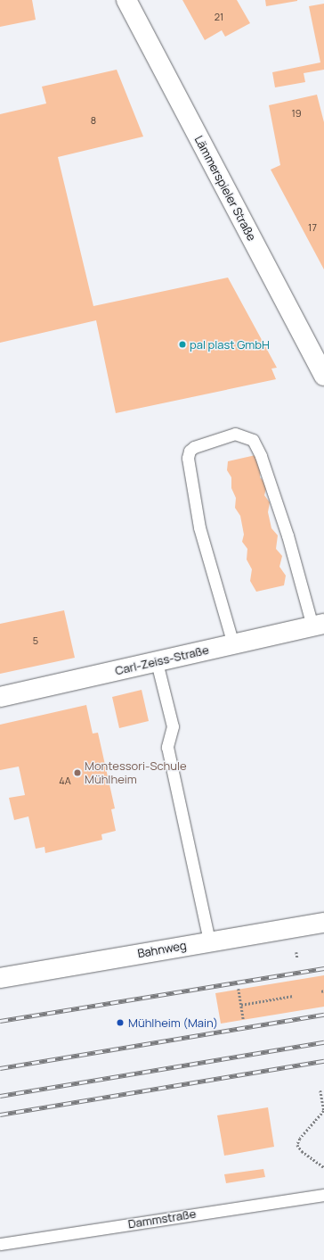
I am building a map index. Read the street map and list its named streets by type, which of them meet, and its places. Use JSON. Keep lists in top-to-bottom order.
{
  "streets": {
    "street": ["Lämmerspieler Straße", "Carl-Zeiss-Straße", "Bahnweg"],
    "lane": ["Dammstraße"]
  },
  "places": ["pal plast GmbH", "Montessori-Schule Mühlheim", "Mühlheim (Main)"],
  "house_numbers": [
    "21",
    "19",
    "8",
    "17",
    "5",
    "4A"
  ]
}
